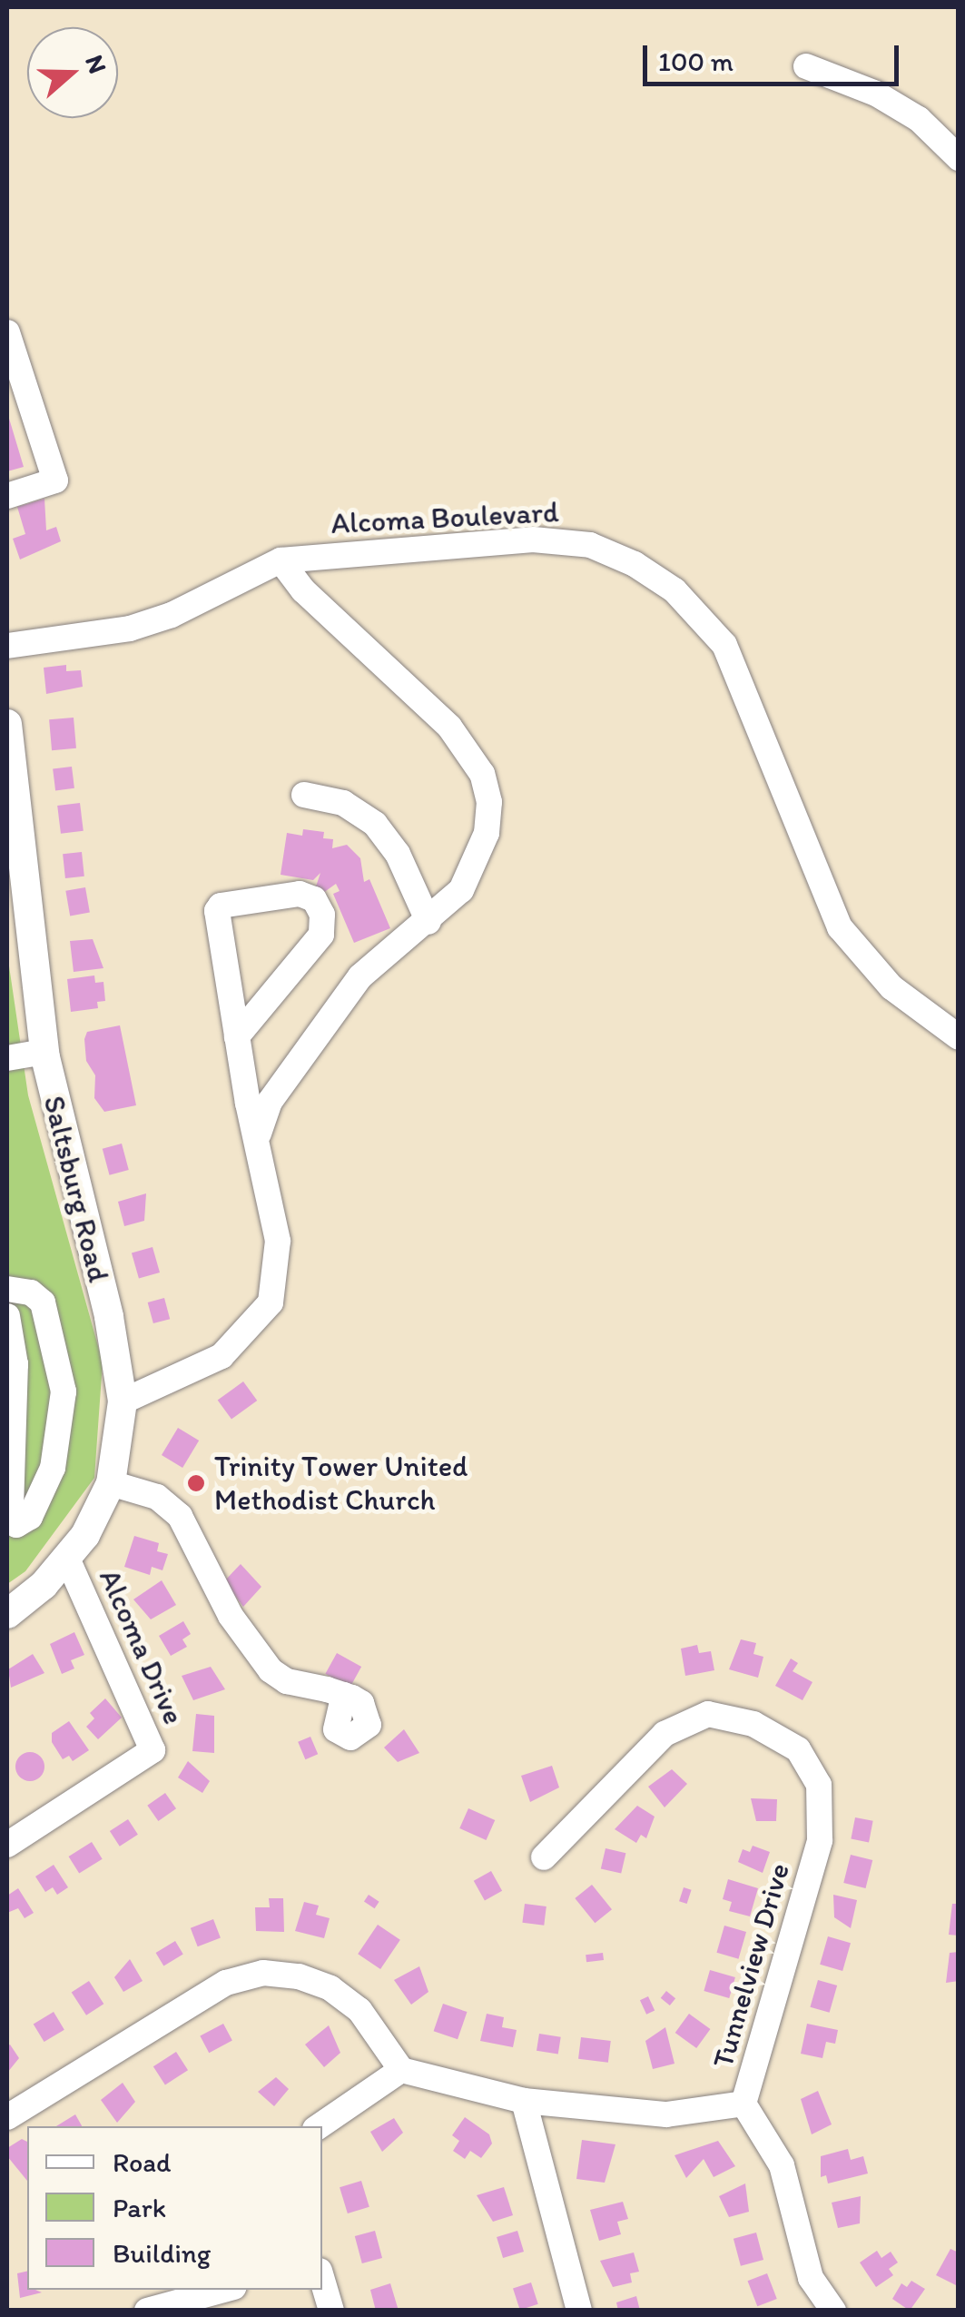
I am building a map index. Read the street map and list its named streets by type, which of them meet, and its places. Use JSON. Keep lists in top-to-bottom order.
{
  "streets": {
    "main road": ["Saltsburg Road"],
    "street": ["Alcoma Boulevard", "Alcoma Drive", "Tunnelview Drive"]
  },
  "crossings": [
    ["Saltsburg Road", "Alcoma Drive"]
  ],
  "places": ["Trinity Tower United Methodist Church"],
  "legend": ["Road", "Park", "Building"],
  "scale_bar": "100 m",
  "north": "right"
}
